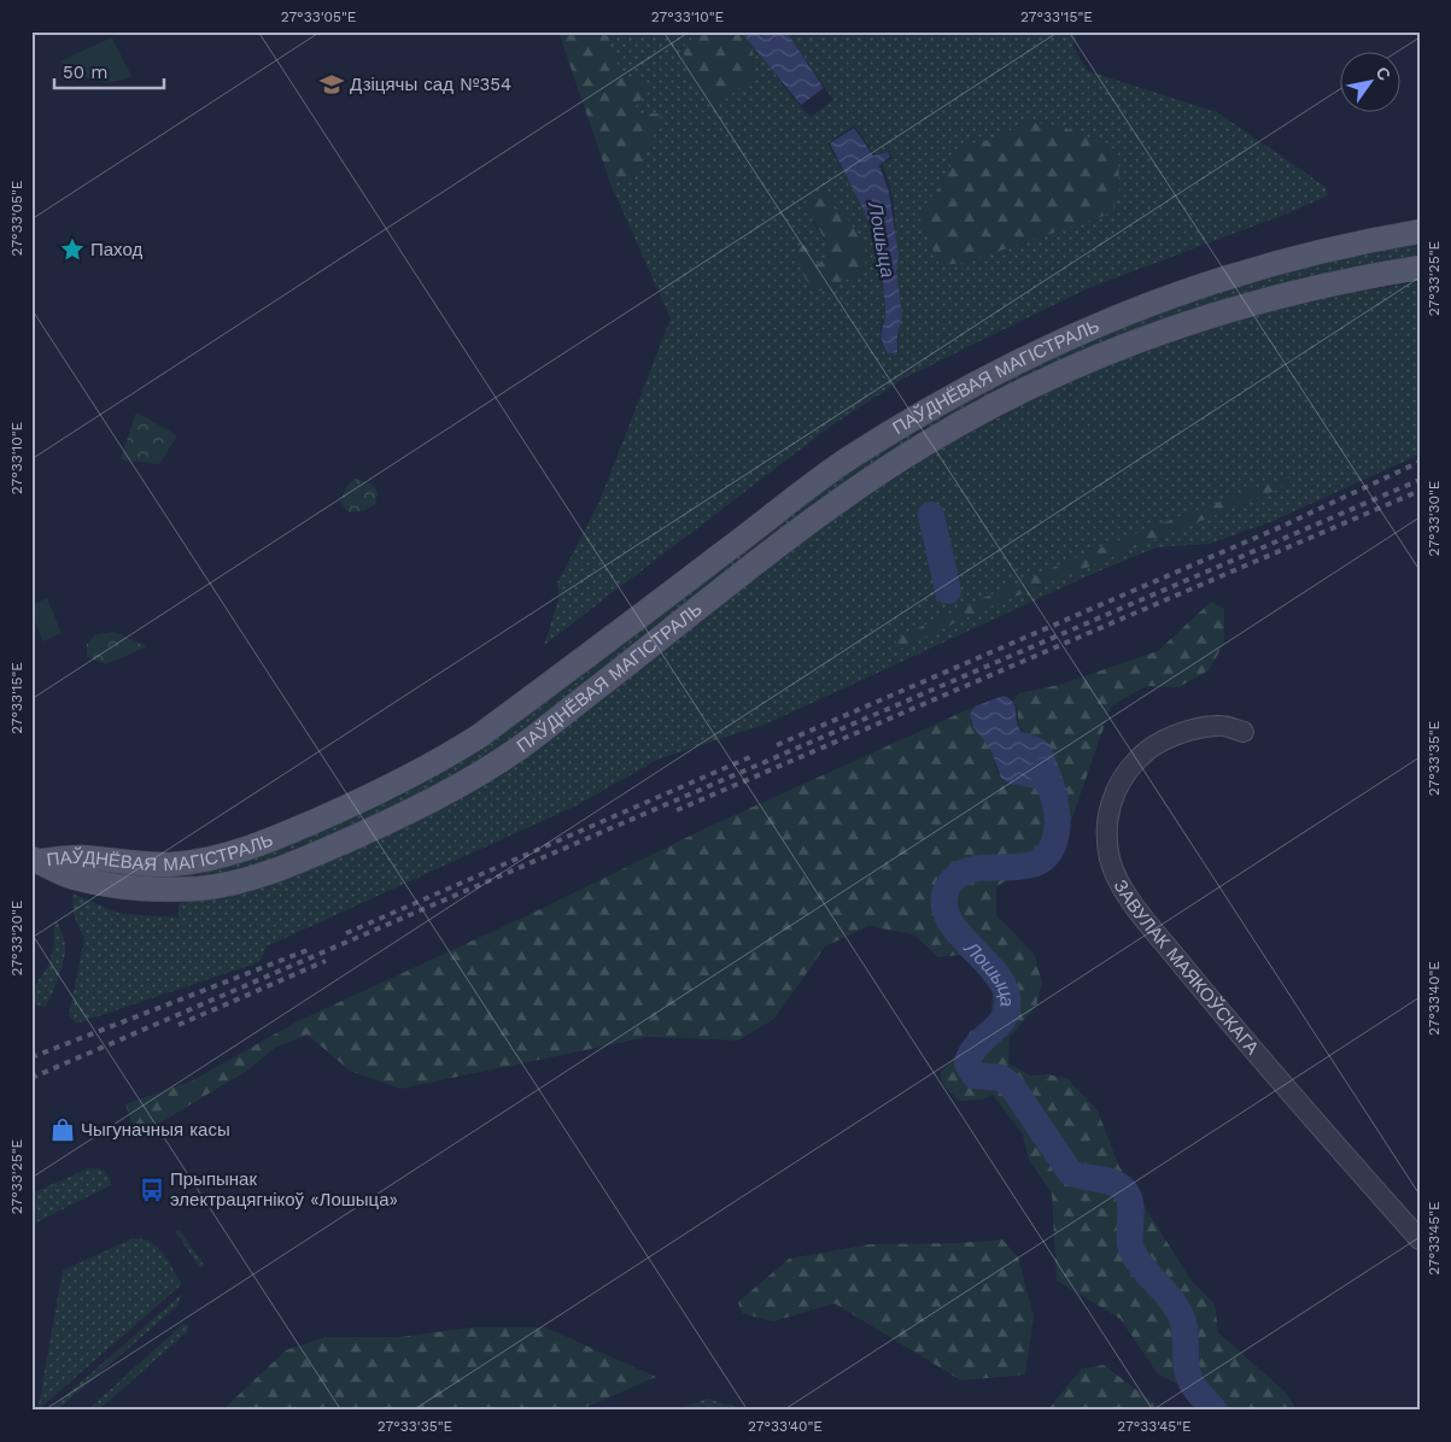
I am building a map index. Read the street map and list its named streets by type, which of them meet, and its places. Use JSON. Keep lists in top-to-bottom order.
{
  "streets": {
    "main road": ["ПАЎДНЁВАЯ МАГІСТРАЛЬ"],
    "street": ["ЗАВУЛАК МАЯКОЎСКАГА"]
  },
  "water": ["Лошыца"],
  "places": {
    "school or university": ["Дзіцячы сад №354"],
    "place": ["Паход"],
    "shop": ["Чыгуначныя касы"],
    "bus stop": ["Прыпынак электрацягнікоў «Лошыца»"]
  },
  "scale_bar": "50 m",
  "north": "top right",
  "coordinates": [
    "27°33'05\"E",
    "27°33'10\"E",
    "27°33'15\"E",
    "27°33'25\"E",
    "27°33'30\"E",
    "27°33'35\"E",
    "27°33'20\"E",
    "27°33'40\"E",
    "27°33'45\"E"
  ]
}
